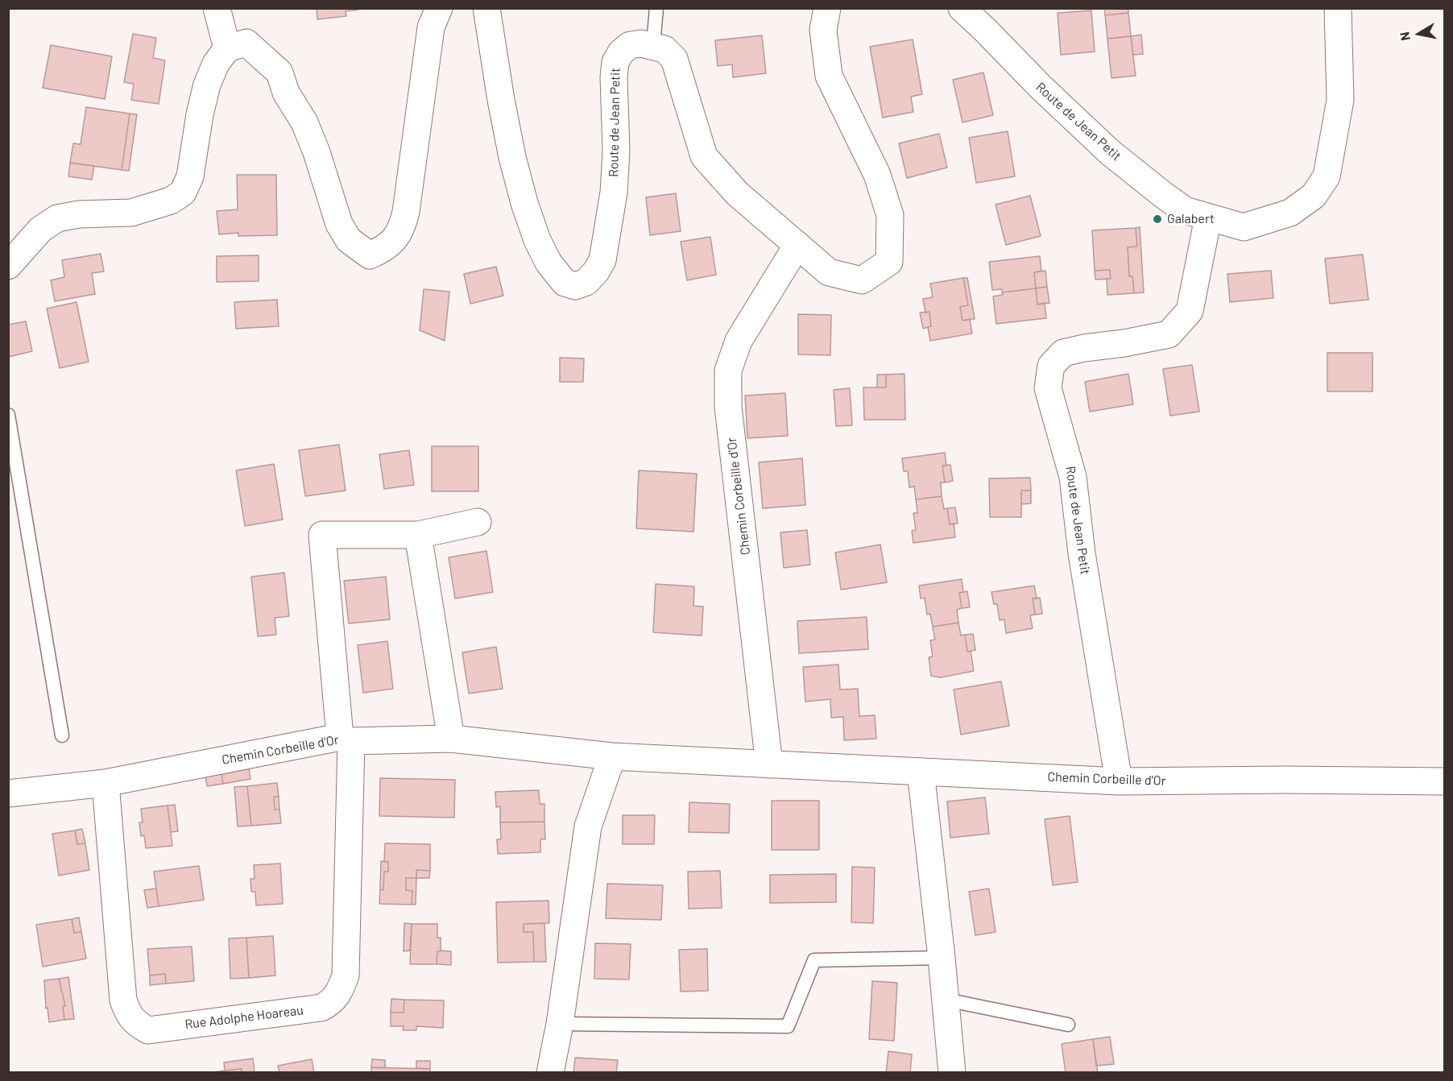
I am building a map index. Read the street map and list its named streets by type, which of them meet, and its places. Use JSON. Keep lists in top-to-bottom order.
{
  "streets": {
    "street": ["Route de Jean Petit", "Chemin Corbeille d'Or", "Rue Adolphe Hoareau"]
  },
  "crossings": [
    ["Route de Jean Petit", "Chemin Corbeille d'Or"],
    ["Chemin Corbeille d'Or", "Rue Adolphe Hoareau"]
  ],
  "places": ["Galabert"],
  "north": "left"
}
